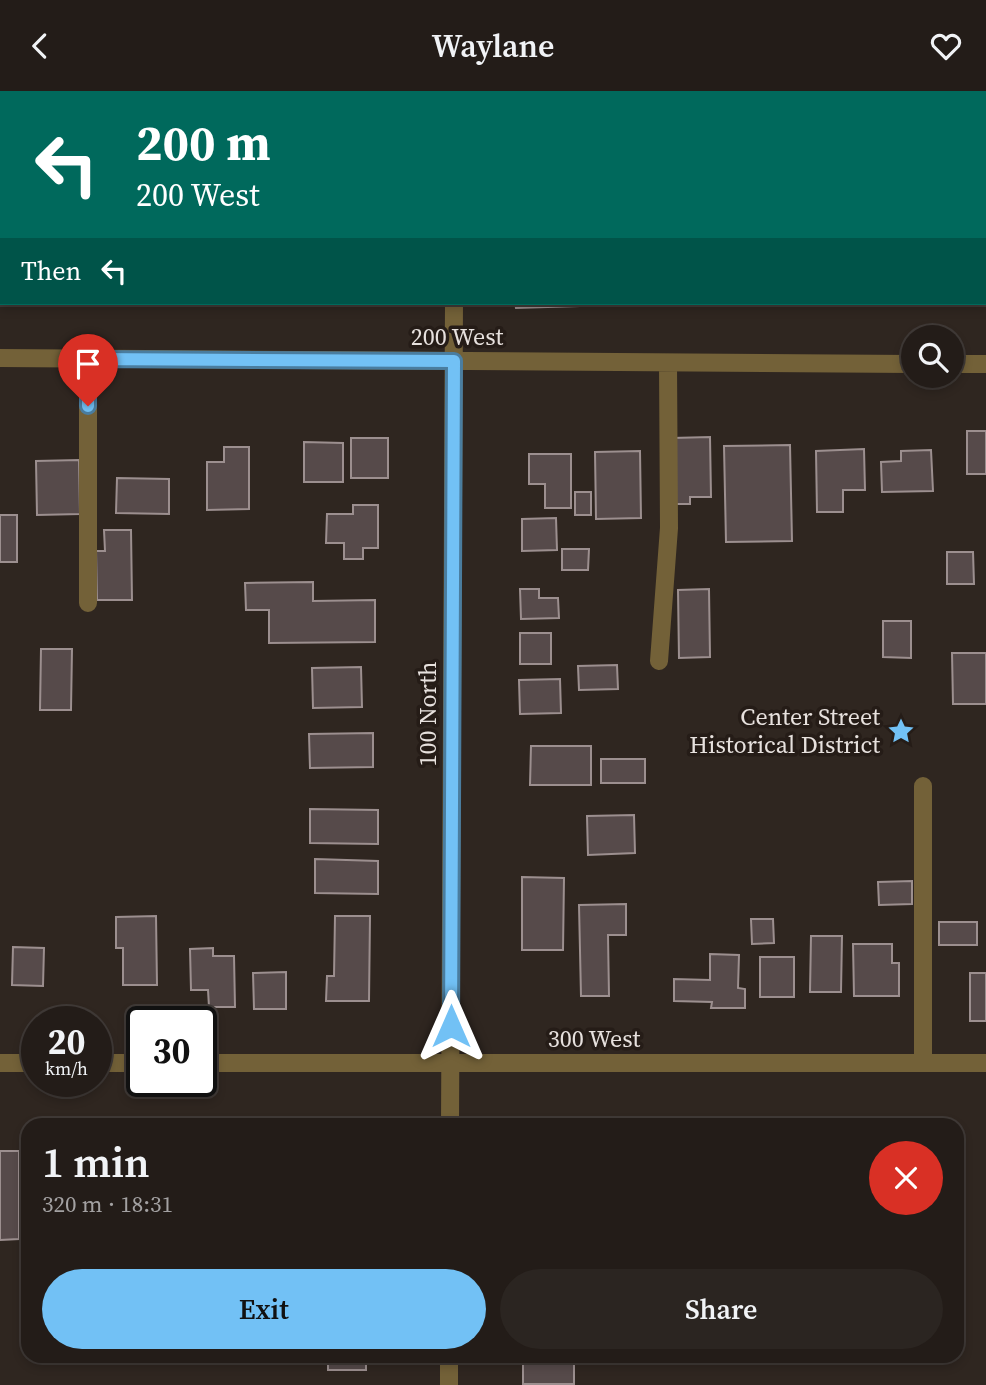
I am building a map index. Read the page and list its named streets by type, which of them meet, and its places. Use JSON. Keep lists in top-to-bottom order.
{
  "streets": {
    "street": ["200 West", "100 North", "300 West"]
  },
  "crossings": [
    ["200 West", "100 North"],
    ["100 North", "300 West"]
  ],
  "places": {
    "place": ["Center Street Historical District"]
  },
  "page": {
    "header": "Waylane",
    "turn": ["200 m", "200 West"],
    "then": "Then",
    "speed": "20 km/h",
    "limit": "30",
    "heading": ["1 min", "320 m · 18:31"],
    "buttons": ["Exit", "Share"]
  }
}
